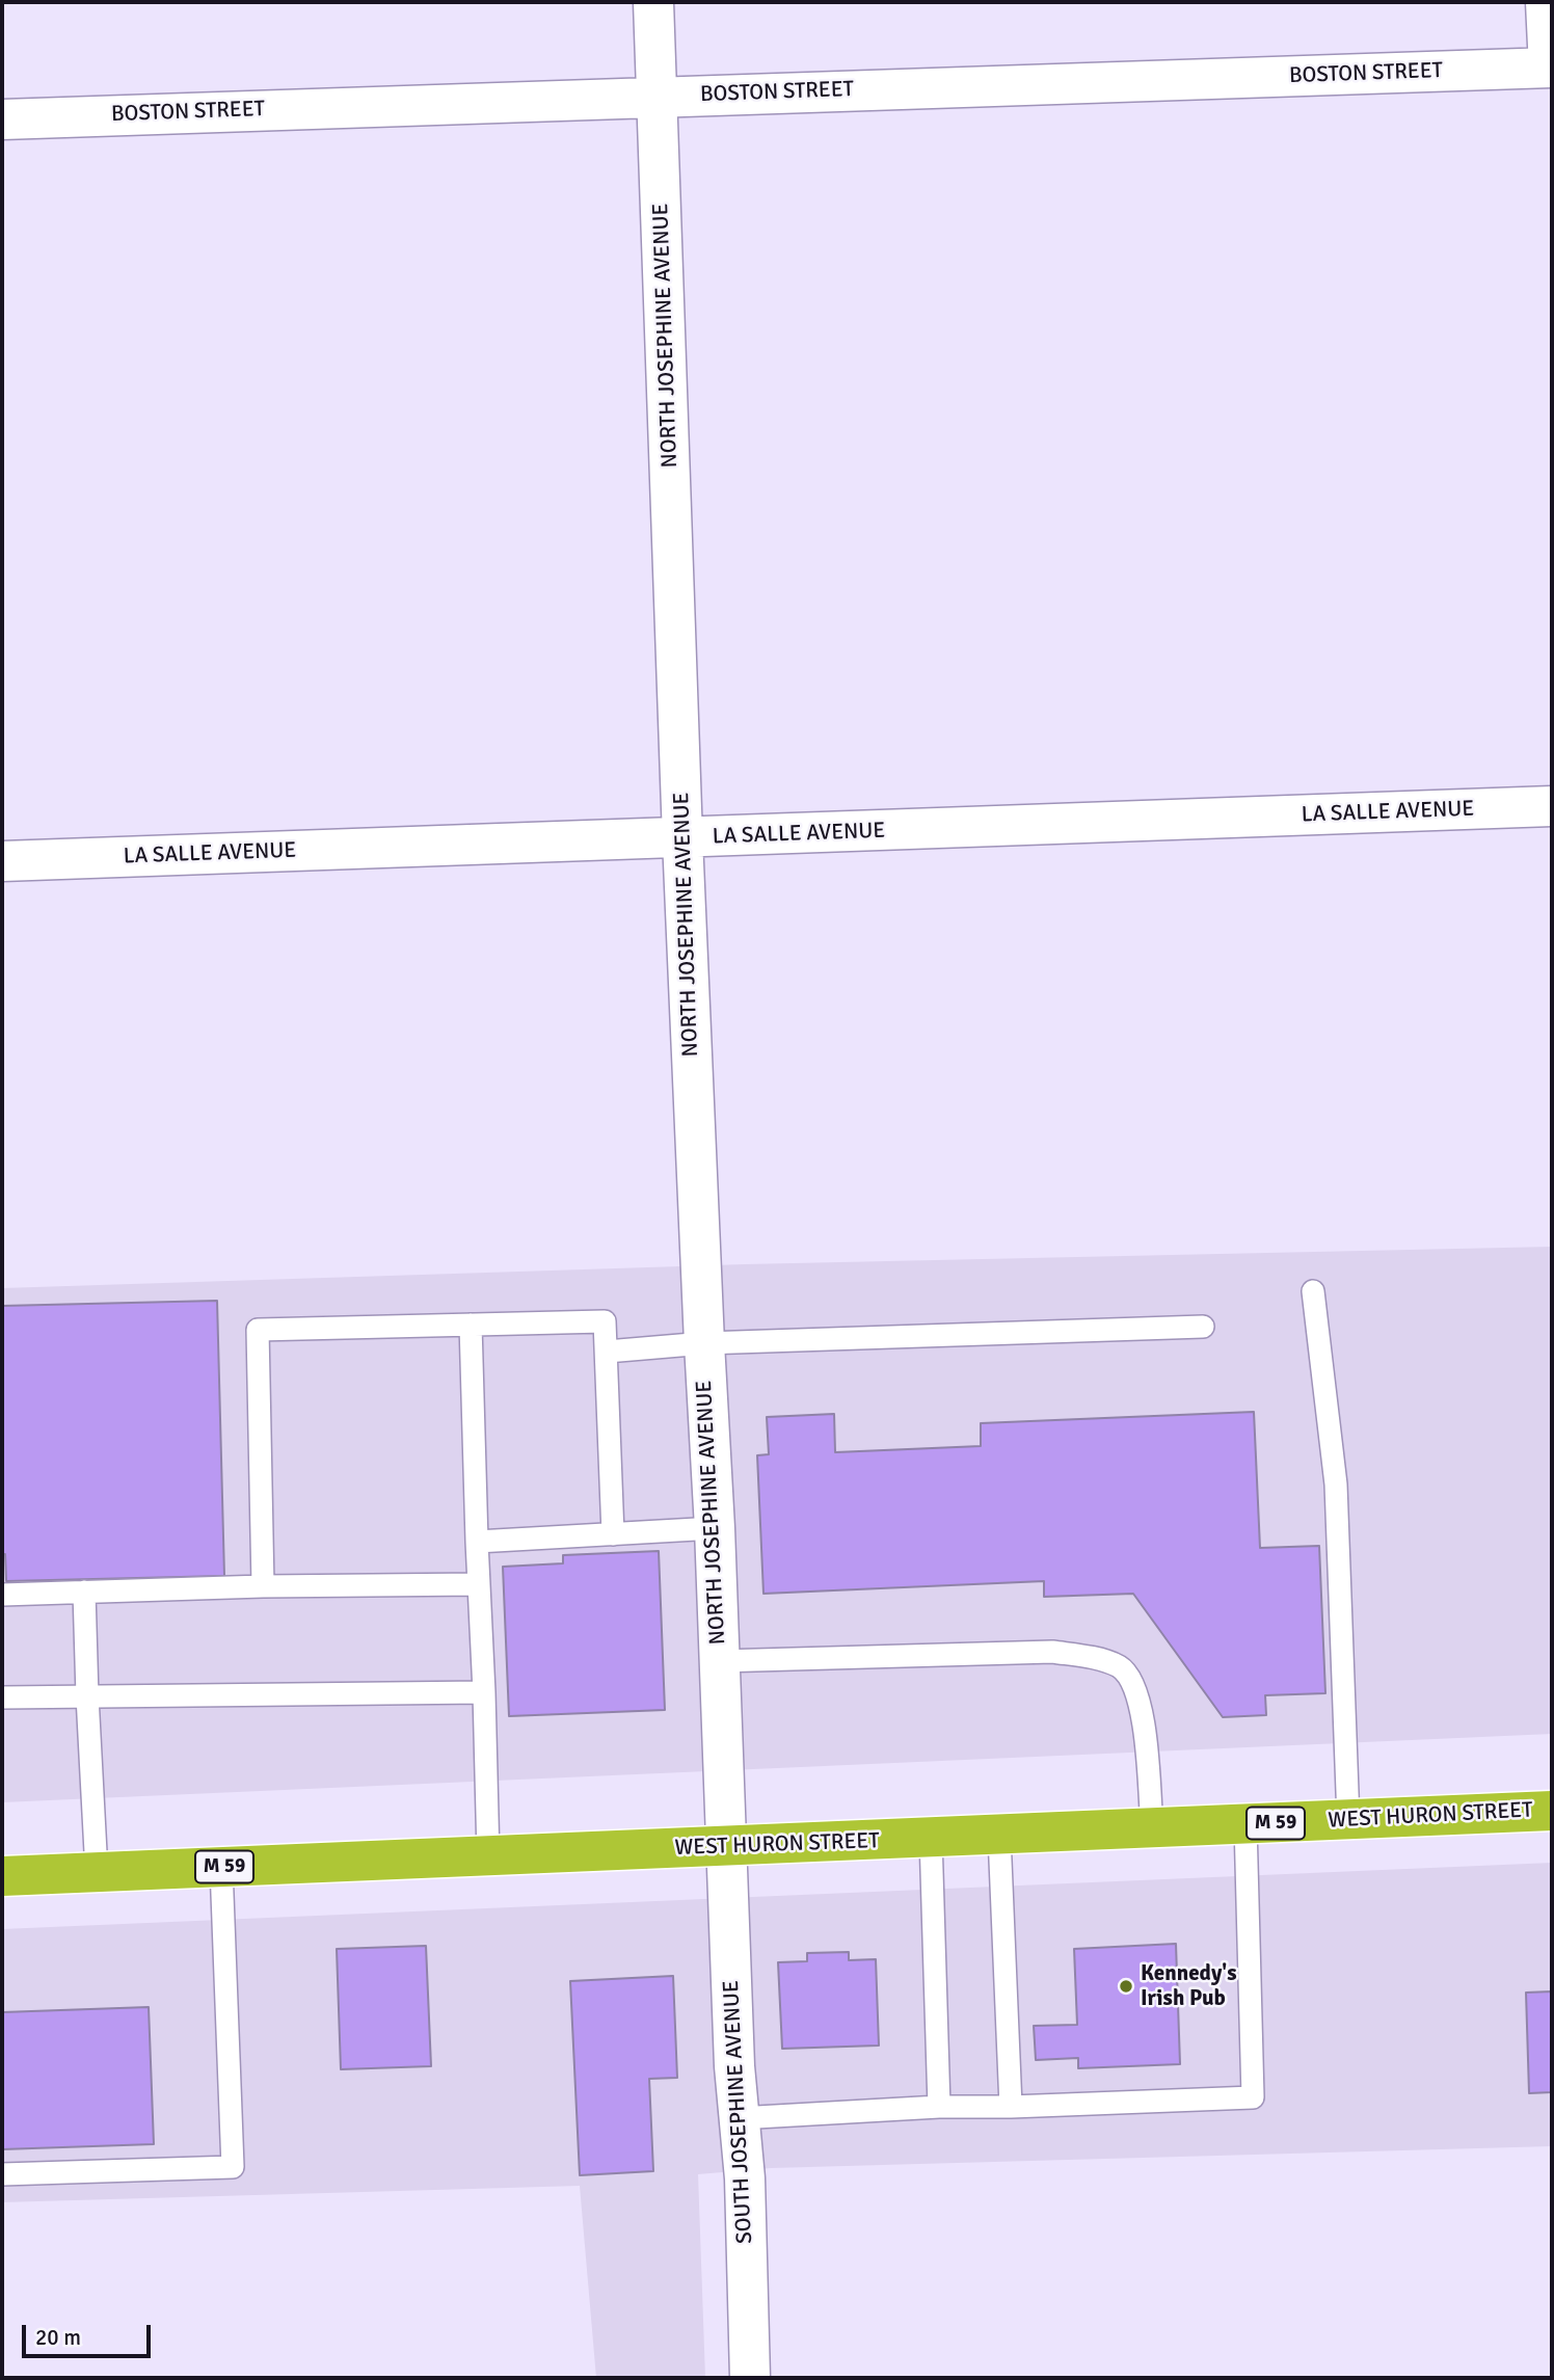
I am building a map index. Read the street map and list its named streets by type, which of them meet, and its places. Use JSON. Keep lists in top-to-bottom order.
{
  "streets": {
    "highway": ["WEST HURON STREET", "M 59"],
    "street": [
      "BOSTON STREET",
      "NORTH JOSEPHINE AVENUE",
      "LA SALLE AVENUE",
      "SOUTH JOSEPHINE AVENUE"
    ]
  },
  "crossings": [
    ["BOSTON STREET", "NORTH JOSEPHINE AVENUE"],
    ["NORTH JOSEPHINE AVENUE", "LA SALLE AVENUE"],
    ["NORTH JOSEPHINE AVENUE", "WEST HURON STREET"],
    ["NORTH JOSEPHINE AVENUE", "SOUTH JOSEPHINE AVENUE"],
    ["WEST HURON STREET", "SOUTH JOSEPHINE AVENUE"]
  ],
  "places": ["Kennedy's Irish Pub"],
  "scale_bar": "20 m"
}
